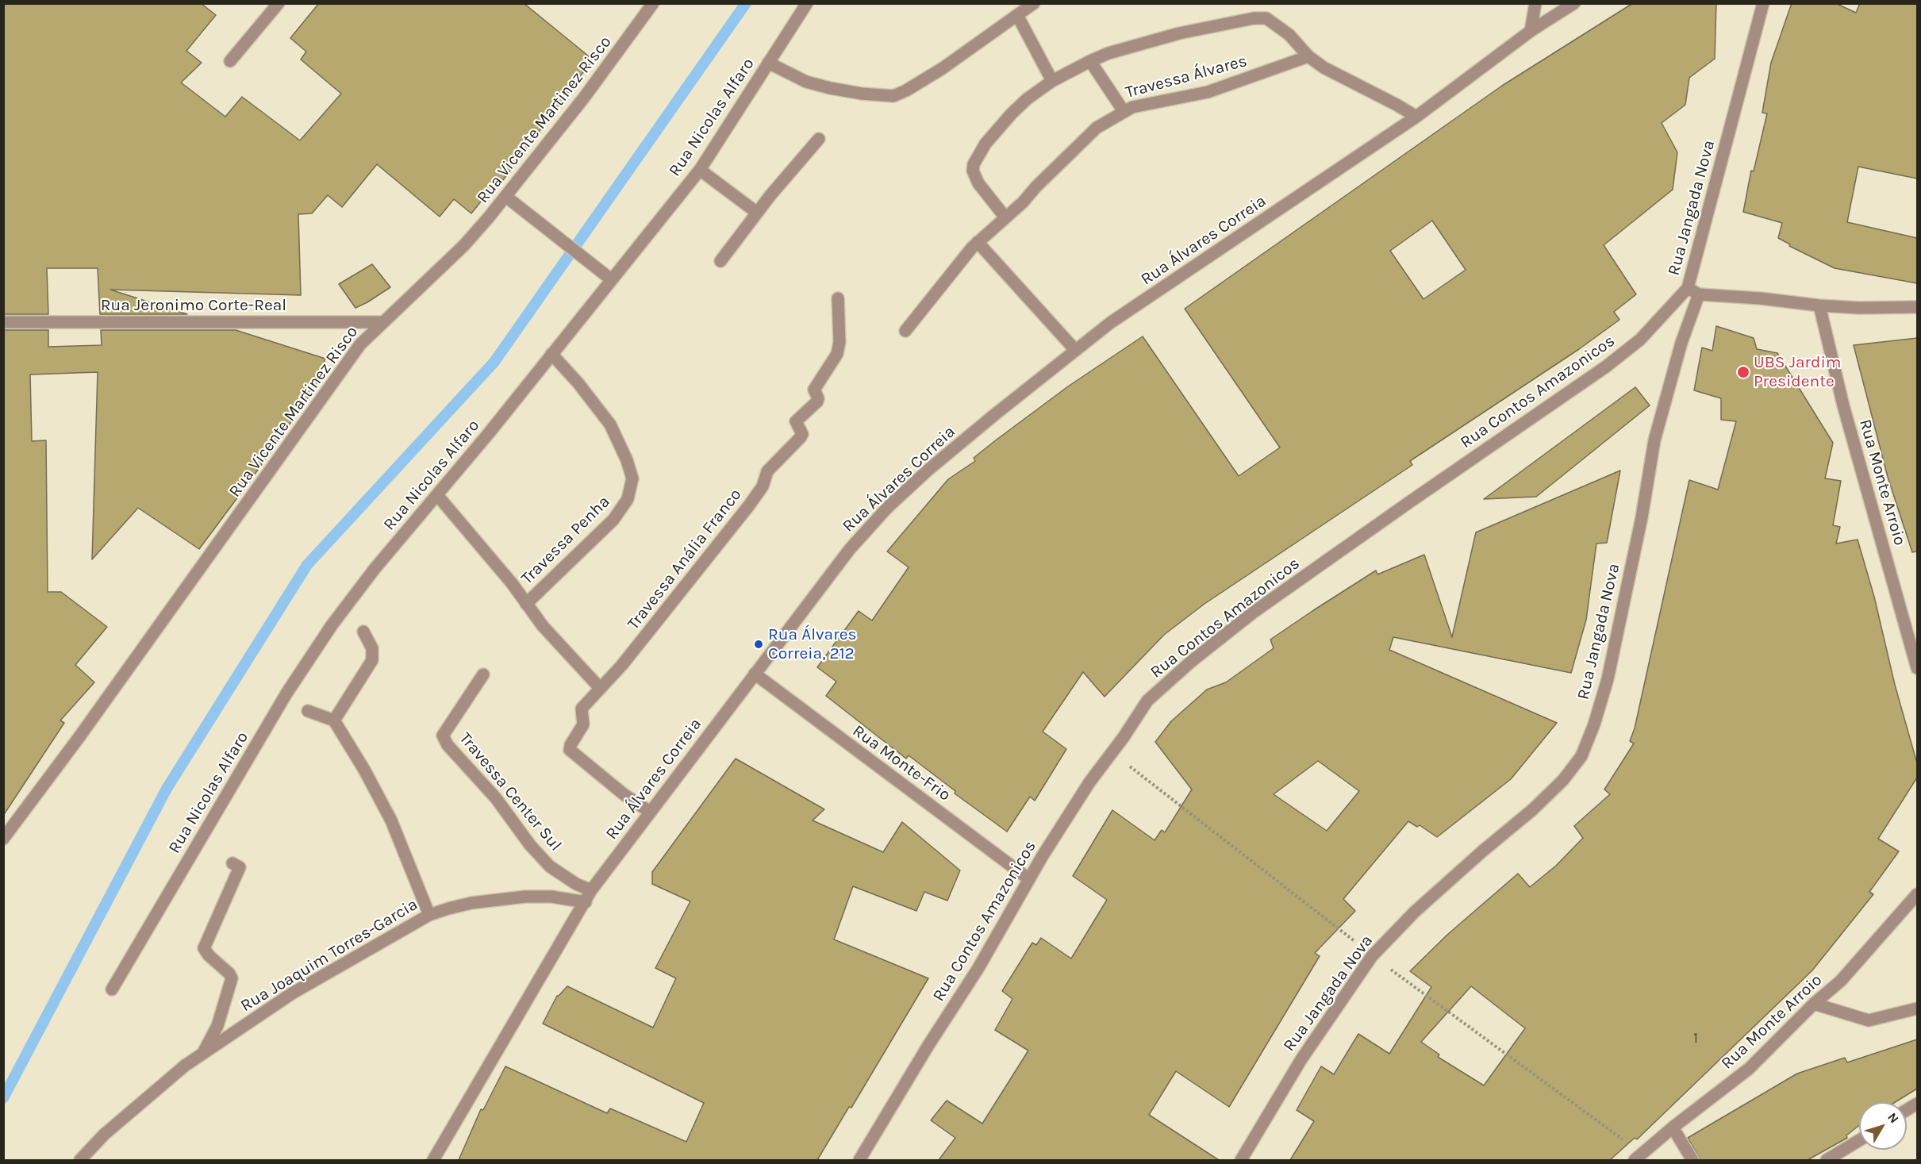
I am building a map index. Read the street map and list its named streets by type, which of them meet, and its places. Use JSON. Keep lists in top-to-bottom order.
{
  "streets": {
    "street": [
      "Travessa Álvares",
      "Rua Nicolas Alfaro",
      "Rua Vicente Martinez Risco",
      "Rua Jangada Nova",
      "Rua Álvares Correia",
      "Rua Jeronimo Corte-Real",
      "Rua Contos Amazonicos",
      "Rua Monte Arroio",
      "Travessa Penha",
      "Travessa Anália Franco",
      "Rua Monte-Frio",
      "Travessa Center Sul",
      "Rua Joaquim Torres-Garcia"
    ]
  },
  "crossings": [
    ["Rua Nicolas Alfaro", "Travessa Penha"],
    ["Rua Vicente Martinez Risco", "Rua Jeronimo Corte-Real"],
    ["Rua Jangada Nova", "Rua Contos Amazonicos"],
    ["Rua Álvares Correia", "Travessa Anália Franco"],
    ["Rua Álvares Correia", "Rua Monte-Frio"],
    ["Rua Álvares Correia", "Travessa Center Sul"],
    ["Rua Álvares Correia", "Rua Joaquim Torres-Garcia"],
    ["Rua Contos Amazonicos", "Rua Monte-Frio"]
  ],
  "places": ["UBS Jardim Presidente", "Rua Álvares Correia, 212"],
  "house_numbers": ["1"],
  "north": "top right"
}
